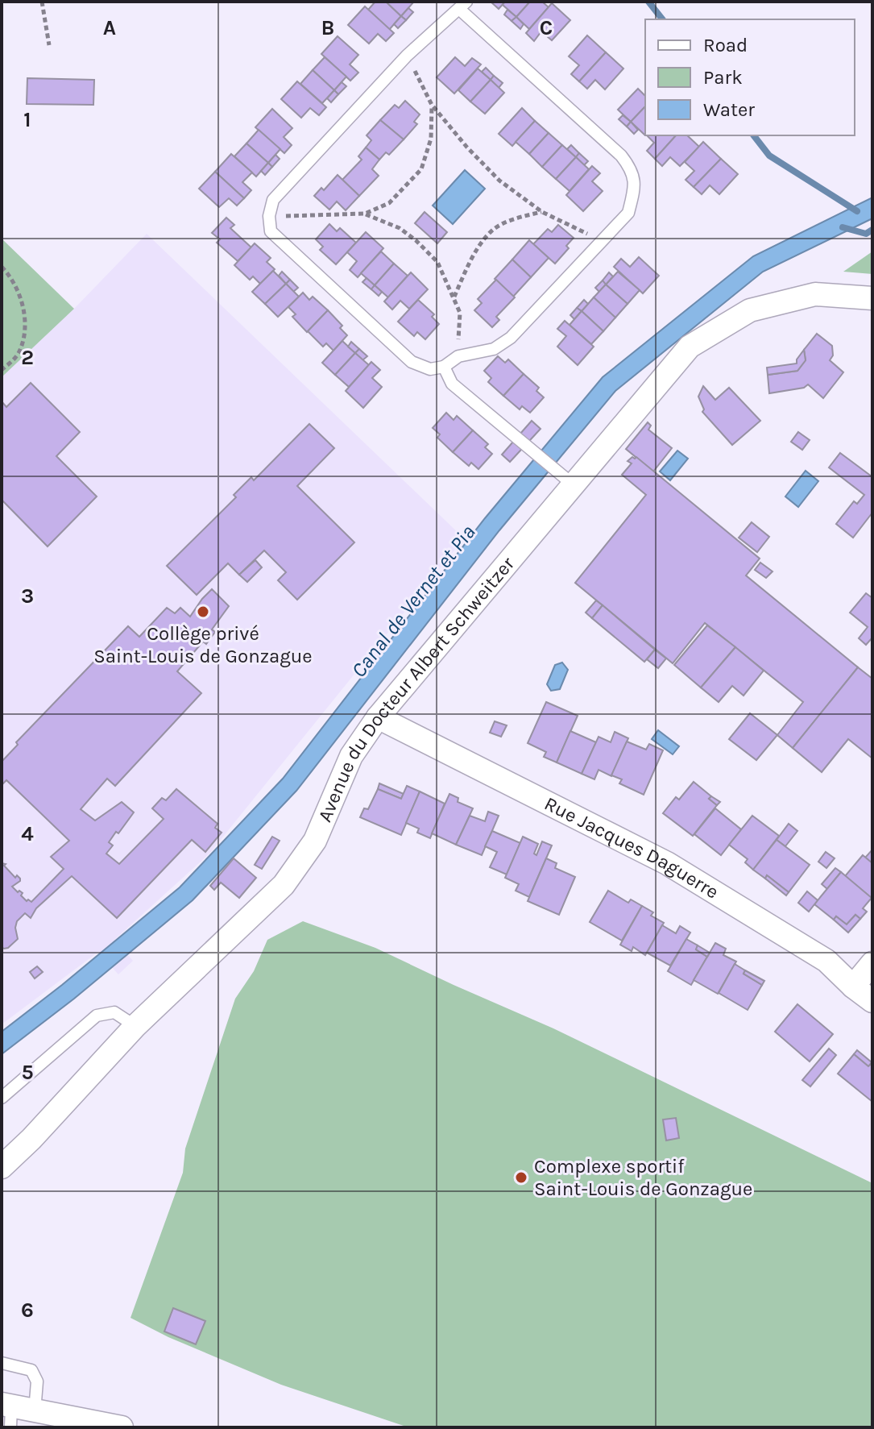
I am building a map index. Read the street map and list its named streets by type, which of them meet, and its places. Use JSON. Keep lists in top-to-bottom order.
{
  "streets": {
    "street": ["Avenue du Docteur Albert Schweitzer", "Rue Jacques Daguerre"]
  },
  "crossings": [
    ["Avenue du Docteur Albert Schweitzer", "Rue Jacques Daguerre"]
  ],
  "water": ["Canal de Vernet et Pia"],
  "places": ["Collège privé Saint-Louis de Gonzague", "Complexe sportif Saint-Louis de Gonzague"],
  "legend": ["Road", "Park", "Water"],
  "grid": {
    "columns": ["A", "B", "C"],
    "rows": [
      "1",
      "2",
      "3",
      "4",
      "5",
      "6"
    ]
  }
}
